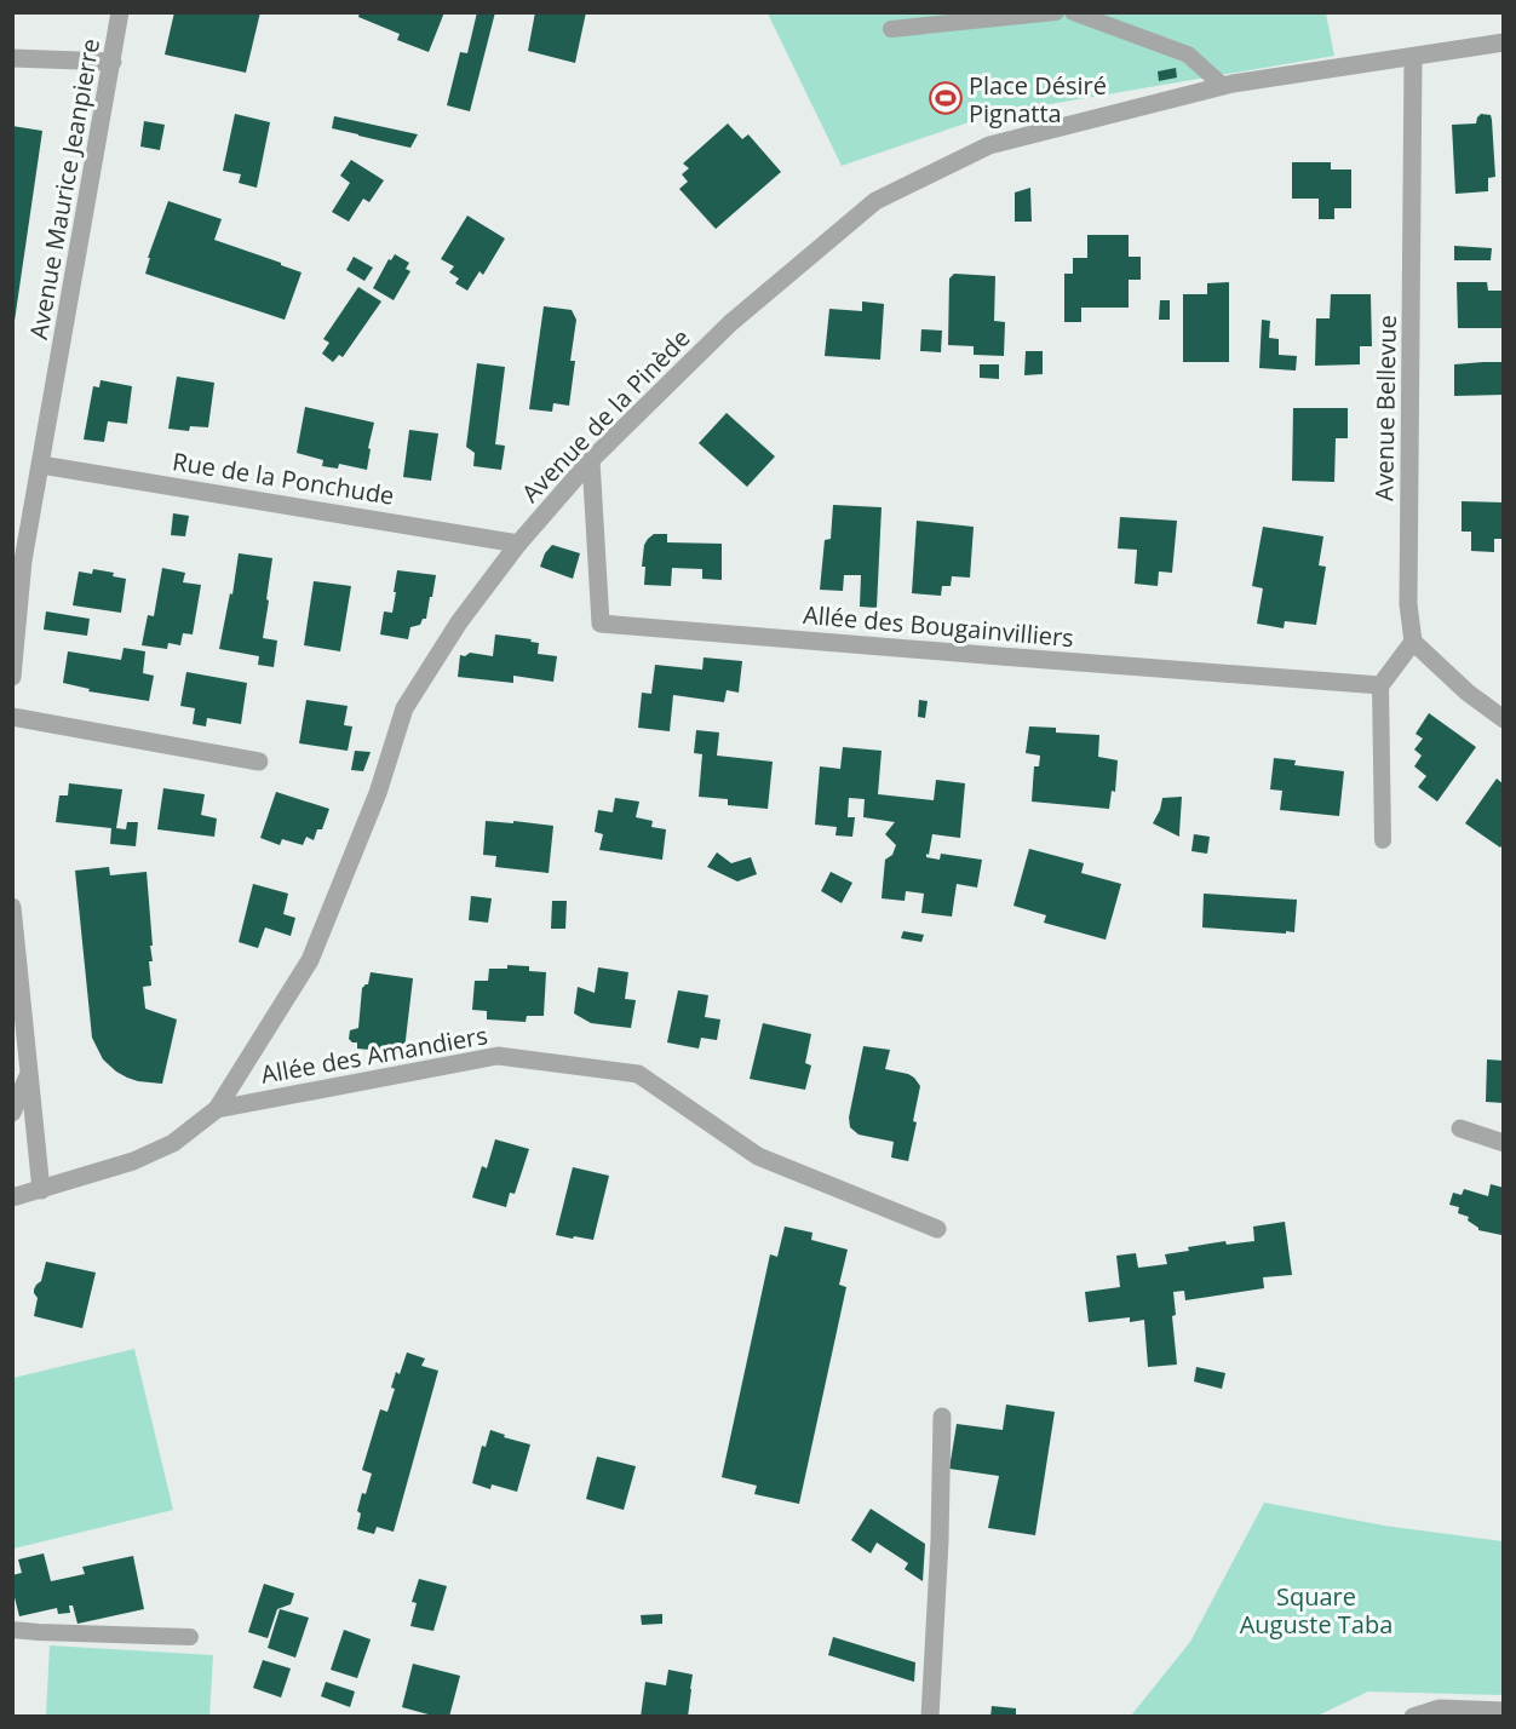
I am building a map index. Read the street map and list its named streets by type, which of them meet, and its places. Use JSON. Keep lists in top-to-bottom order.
{
  "streets": {
    "street": [
      "Avenue Maurice Jeanpierre",
      "Avenue Bellevue",
      "Avenue de la Pinède",
      "Rue de la Ponchude",
      "Allée des Bougainvilliers",
      "Allée des Amandiers"
    ]
  },
  "crossings": [
    ["Avenue Maurice Jeanpierre", "Rue de la Ponchude"],
    ["Avenue Bellevue", "Avenue de la Pinède"],
    ["Avenue de la Pinède", "Rue de la Ponchude"],
    ["Avenue de la Pinède", "Allée des Bougainvilliers"],
    ["Avenue de la Pinède", "Allée des Amandiers"]
  ],
  "parks": ["Square Auguste Taba"],
  "places": {
    "sports": ["Place Désiré Pignatta"]
  }
}
